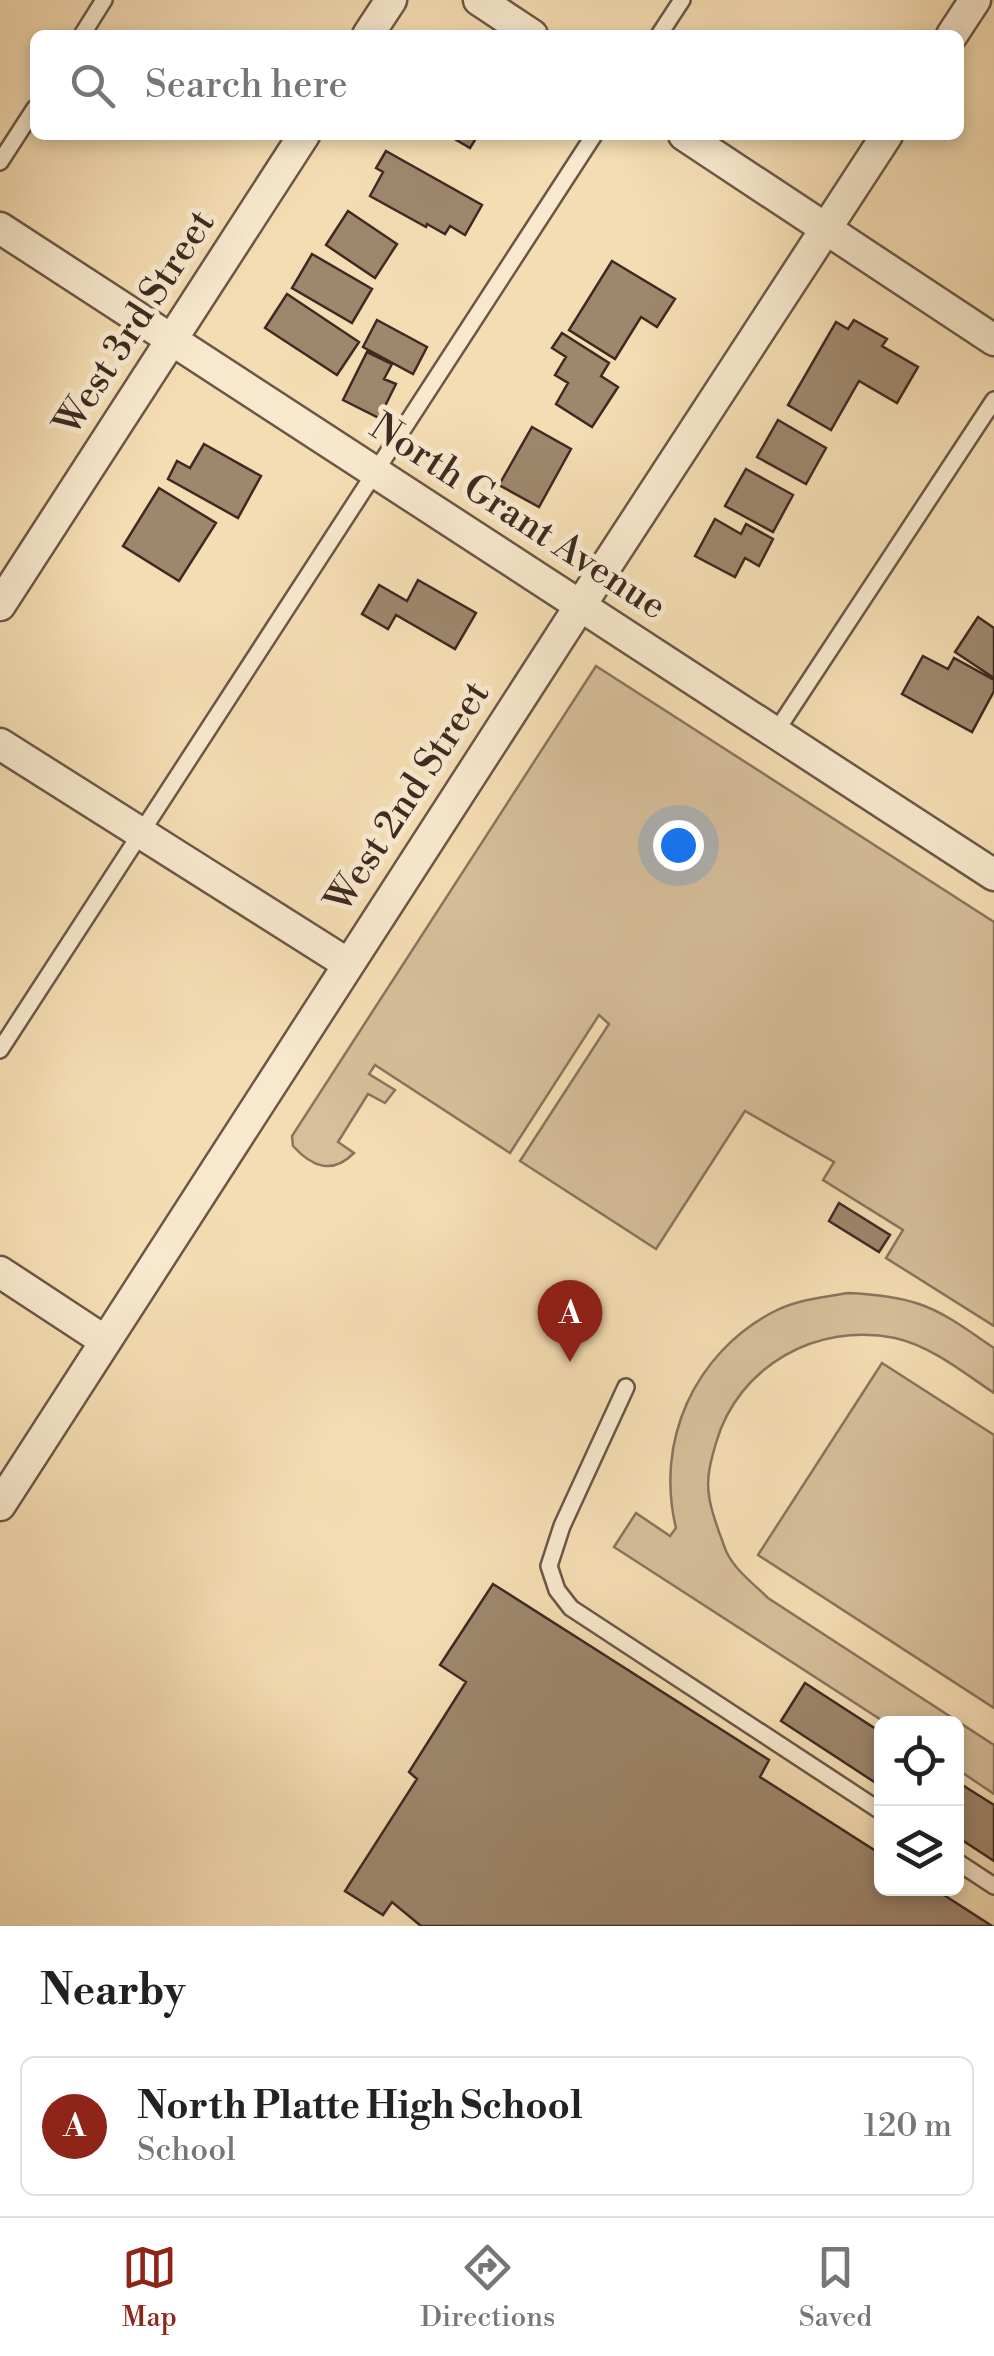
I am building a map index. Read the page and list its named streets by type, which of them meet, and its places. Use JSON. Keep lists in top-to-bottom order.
{
  "streets": {
    "street": ["West 3rd Street", "North Grant Avenue", "West 2nd Street"]
  },
  "crossings": [
    ["West 3rd Street", "North Grant Avenue"],
    ["North Grant Avenue", "West 2nd Street"]
  ],
  "page": {
    "search": "Search here",
    "pins": "A",
    "heading": "Nearby",
    "list": [
      {
        "mark": "A",
        "name": "North Platte High School",
        "note": "School",
        "value": "120 m"
      }
    ],
    "nav": ["Map", "Directions", "Saved"]
  }
}
